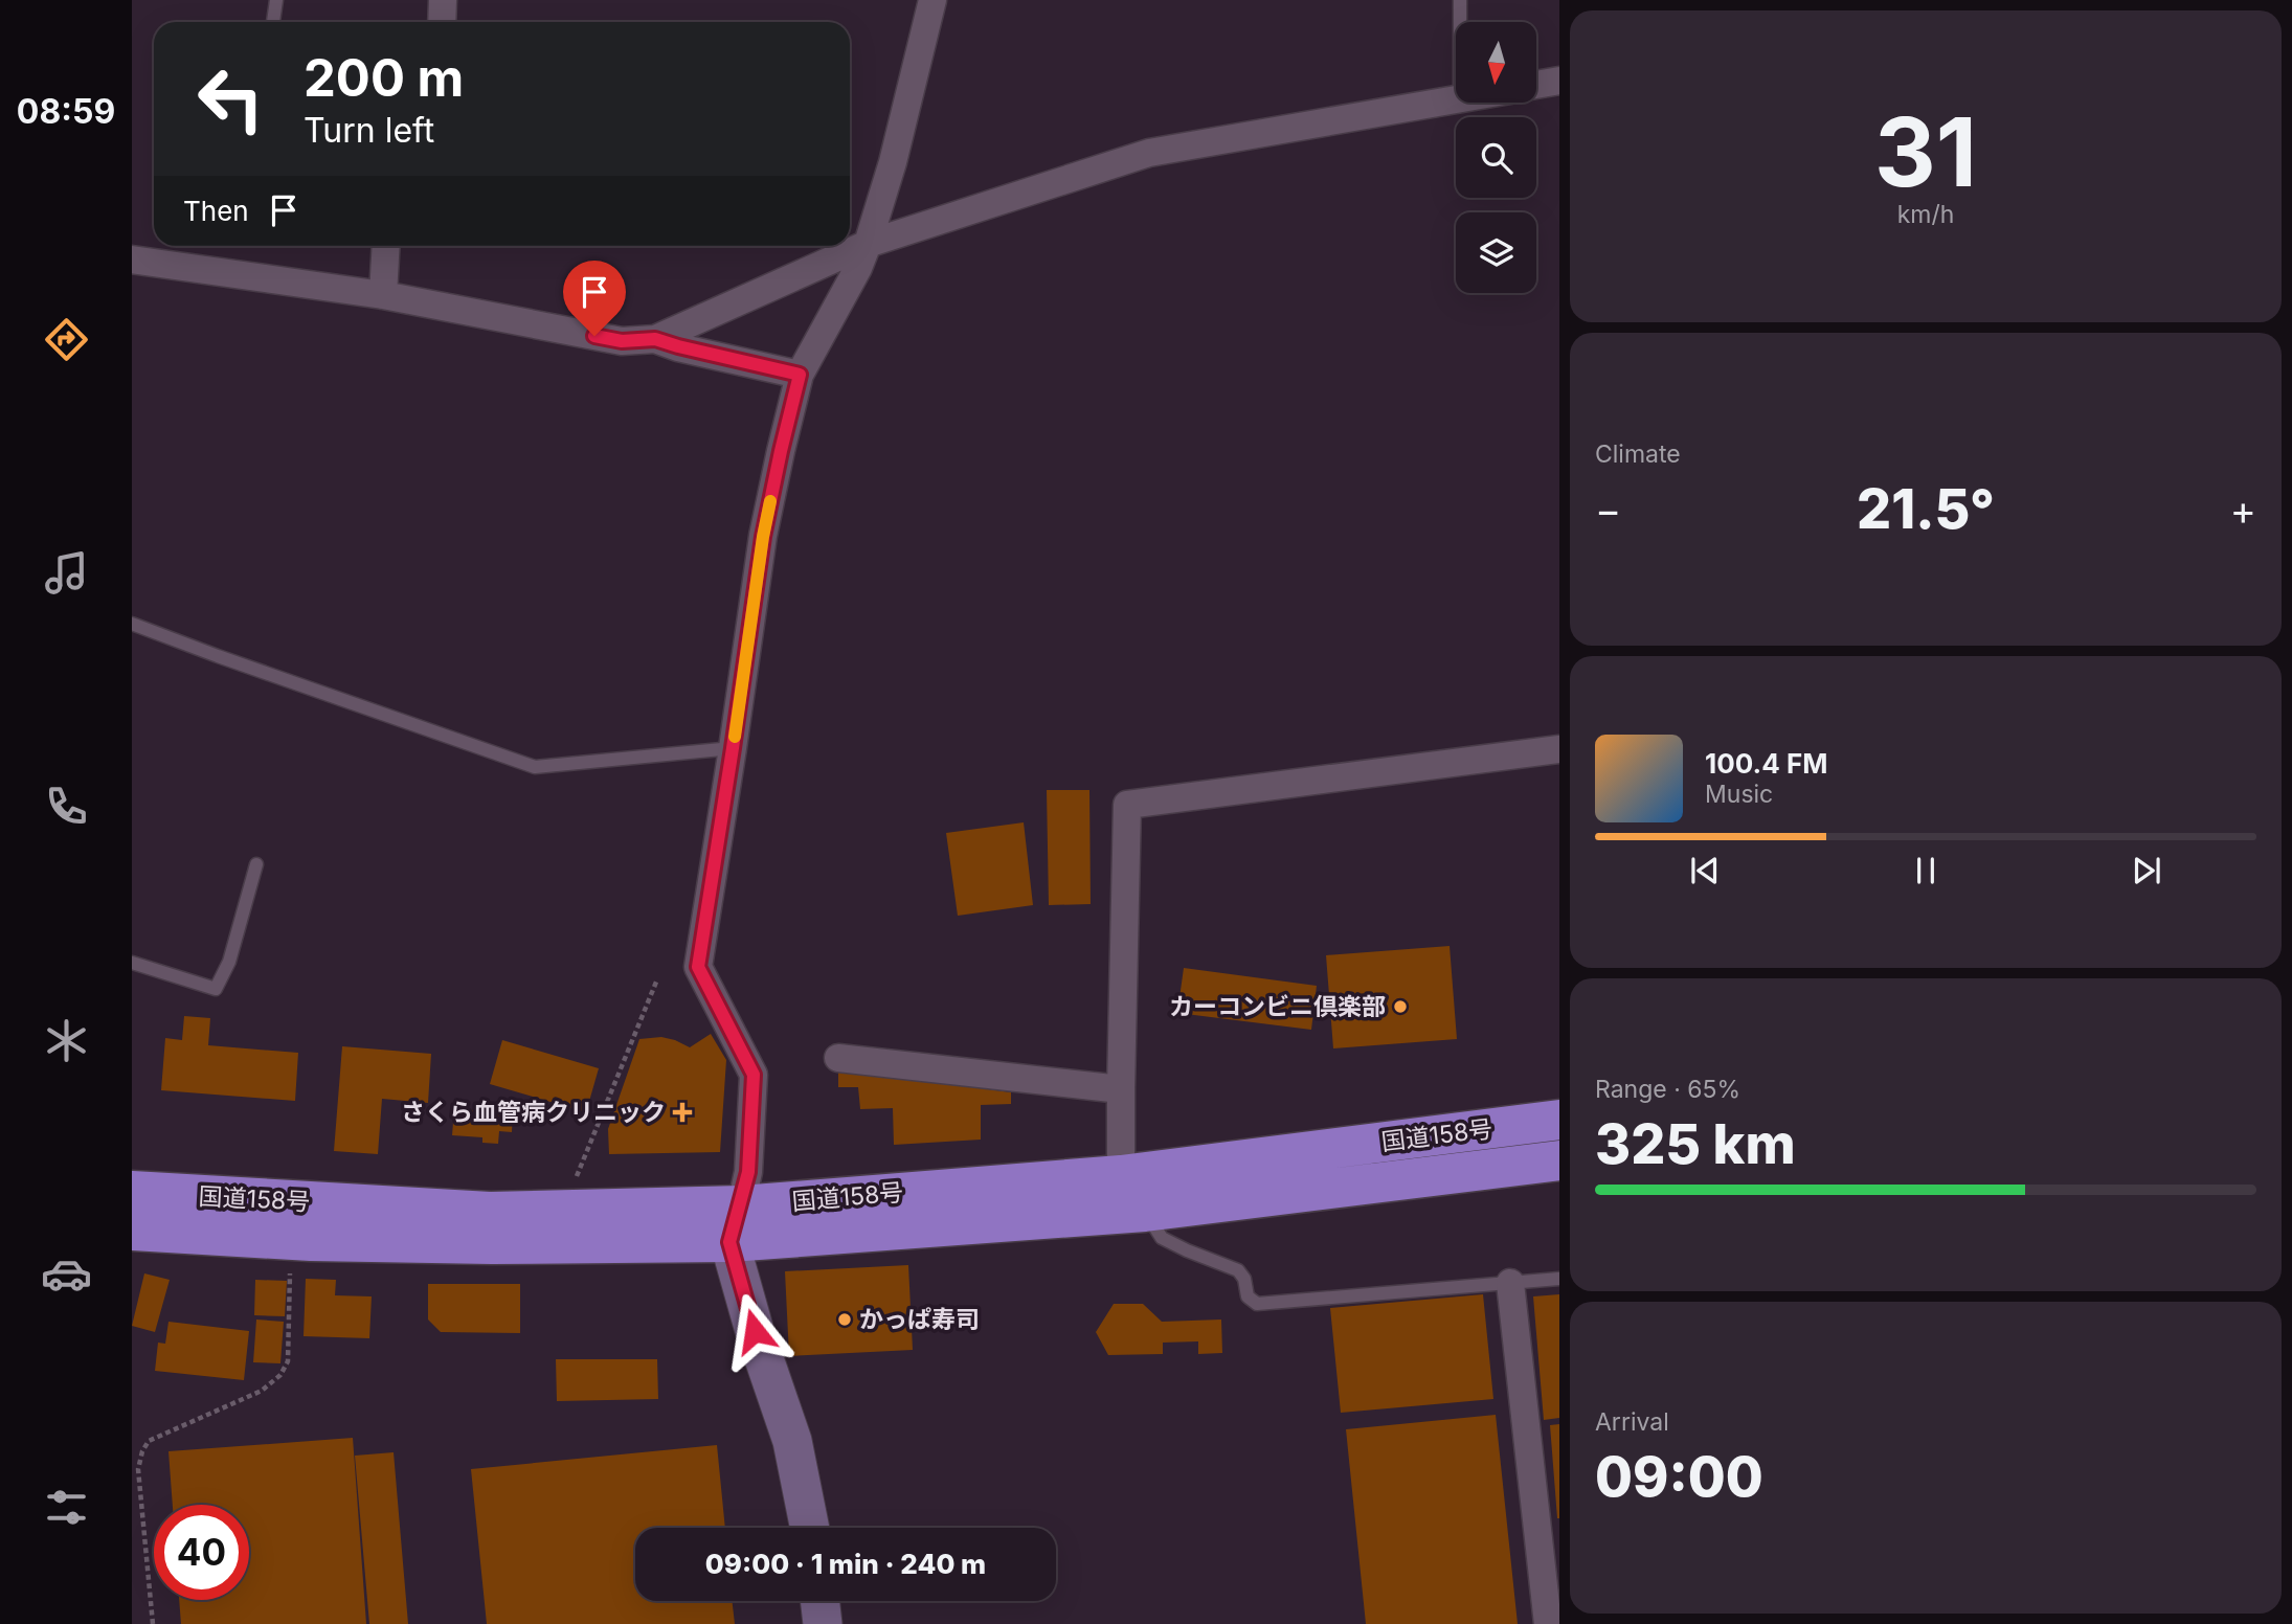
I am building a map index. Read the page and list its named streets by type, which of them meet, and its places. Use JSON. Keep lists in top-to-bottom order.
{
  "streets": {
    "highway": ["国道158号"]
  },
  "places": {
    "other": ["カーコンビニ倶楽部", "かっぱ寿司"],
    "health": ["さくら血管病クリニック"]
  },
  "north": "bottom",
  "page": {
    "tabs": "08:59",
    "tile": [
      ["31", "km/h"],
      "Climate",
      ["Range · 65%", "325 km"],
      ["Arrival", "09:00"]
    ],
    "turn": ["200 m", "Turn left"],
    "then": "Then",
    "heat": ["−", "21.5°", "+"],
    "song": ["100.4 FM", "Music"],
    "limit": "40",
    "trip": "09:00 · 1 min · 240 m"
  }
}
